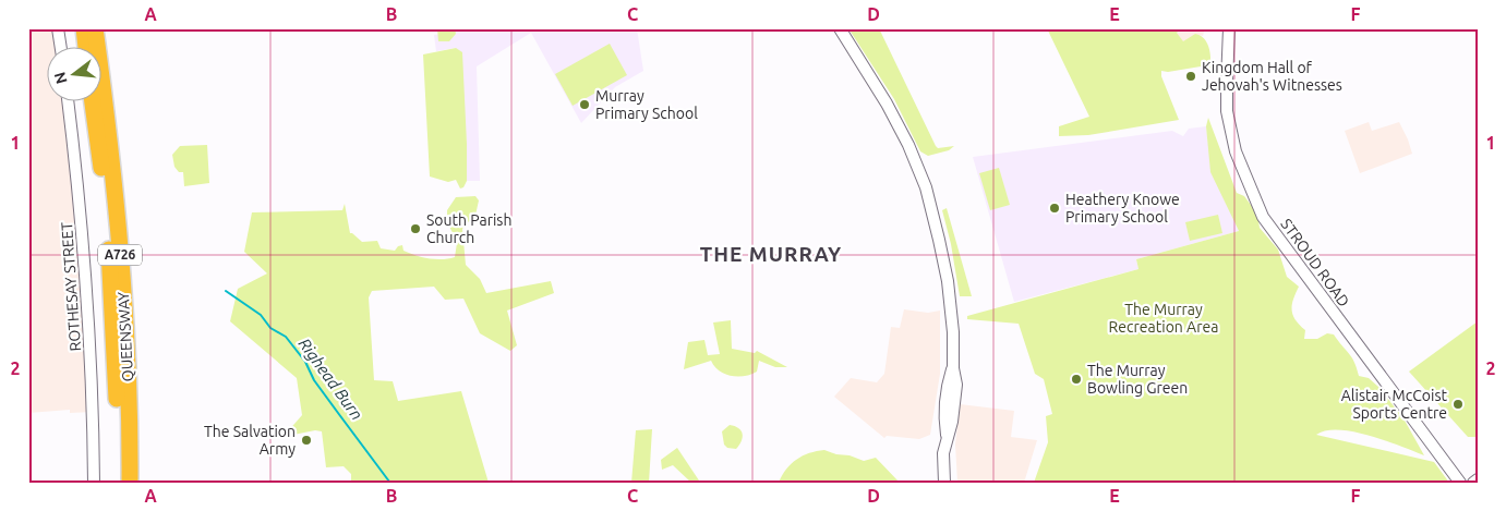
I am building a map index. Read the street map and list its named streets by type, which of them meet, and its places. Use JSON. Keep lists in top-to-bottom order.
{
  "streets": {
    "highway": ["A726", "QUEENSWAY"],
    "street": ["STROUD ROAD", "ROTHESAY STREET"]
  },
  "districts": ["THE MURRAY"],
  "water": ["Righead Burn"],
  "parks": ["The Murray Recreation Area"],
  "places": [
    "Kingdom Hall of Jehovah's Witnesses",
    "Murray Primary School",
    "Heathery Knowe Primary School",
    "South Parish Church",
    "The Murray Bowling Green",
    "Alistair McCoist Sports Centre",
    "The Salvation Army"
  ],
  "north": "left",
  "grid": {
    "columns": [
      "A",
      "B",
      "C",
      "D",
      "E",
      "F"
    ],
    "rows": ["1", "2"]
  }
}
